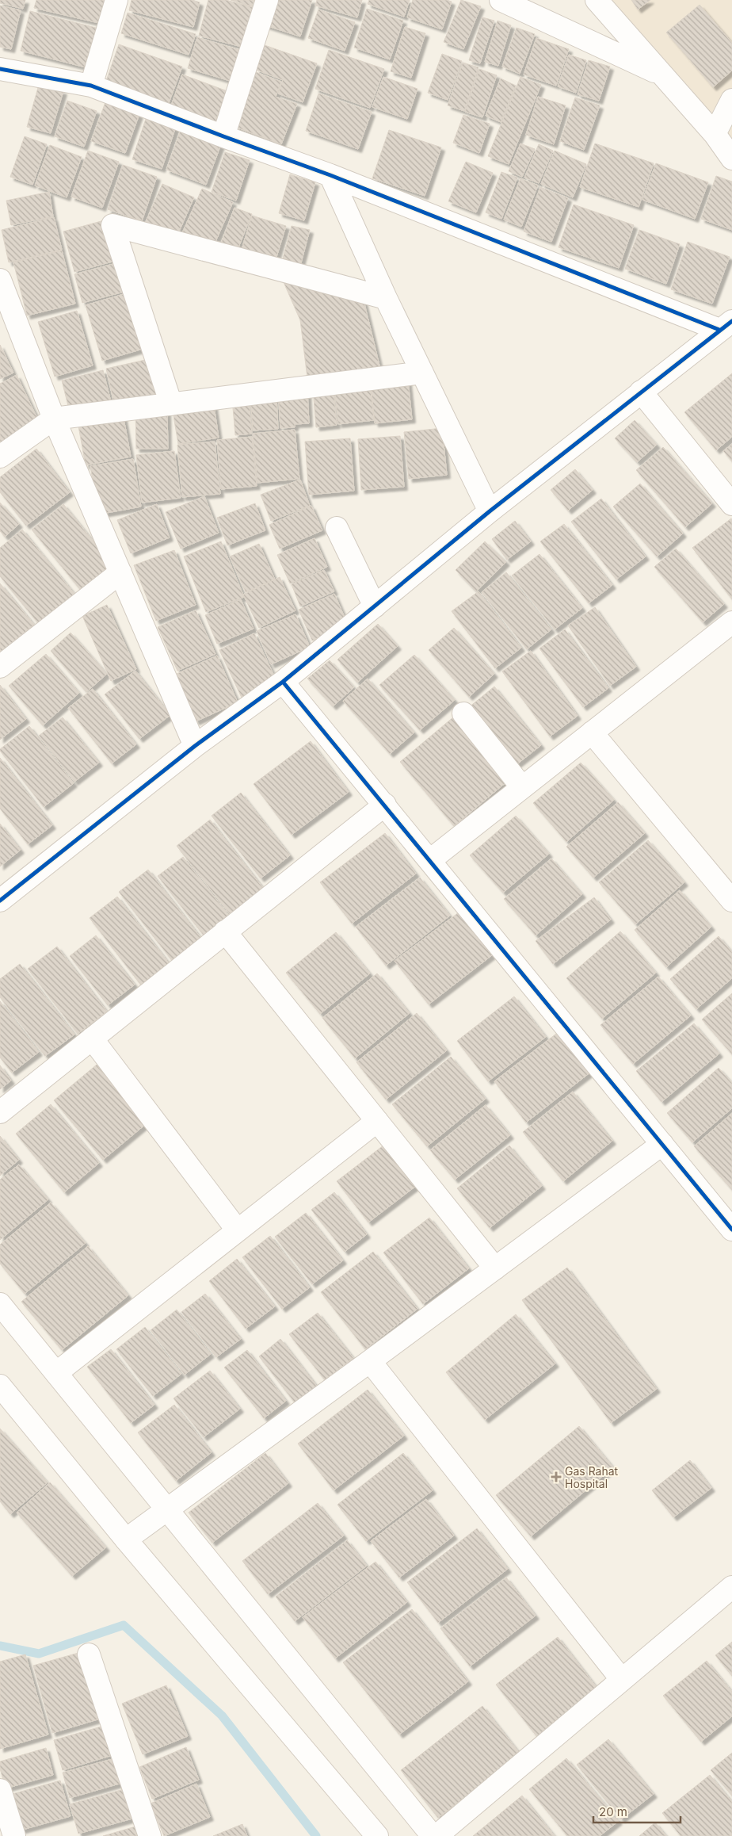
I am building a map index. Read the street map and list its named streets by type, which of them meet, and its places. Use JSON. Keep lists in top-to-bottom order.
{
  "places": {
    "health": ["Gas Rahat Hospital"]
  },
  "scale_bar": "20 m"
}
